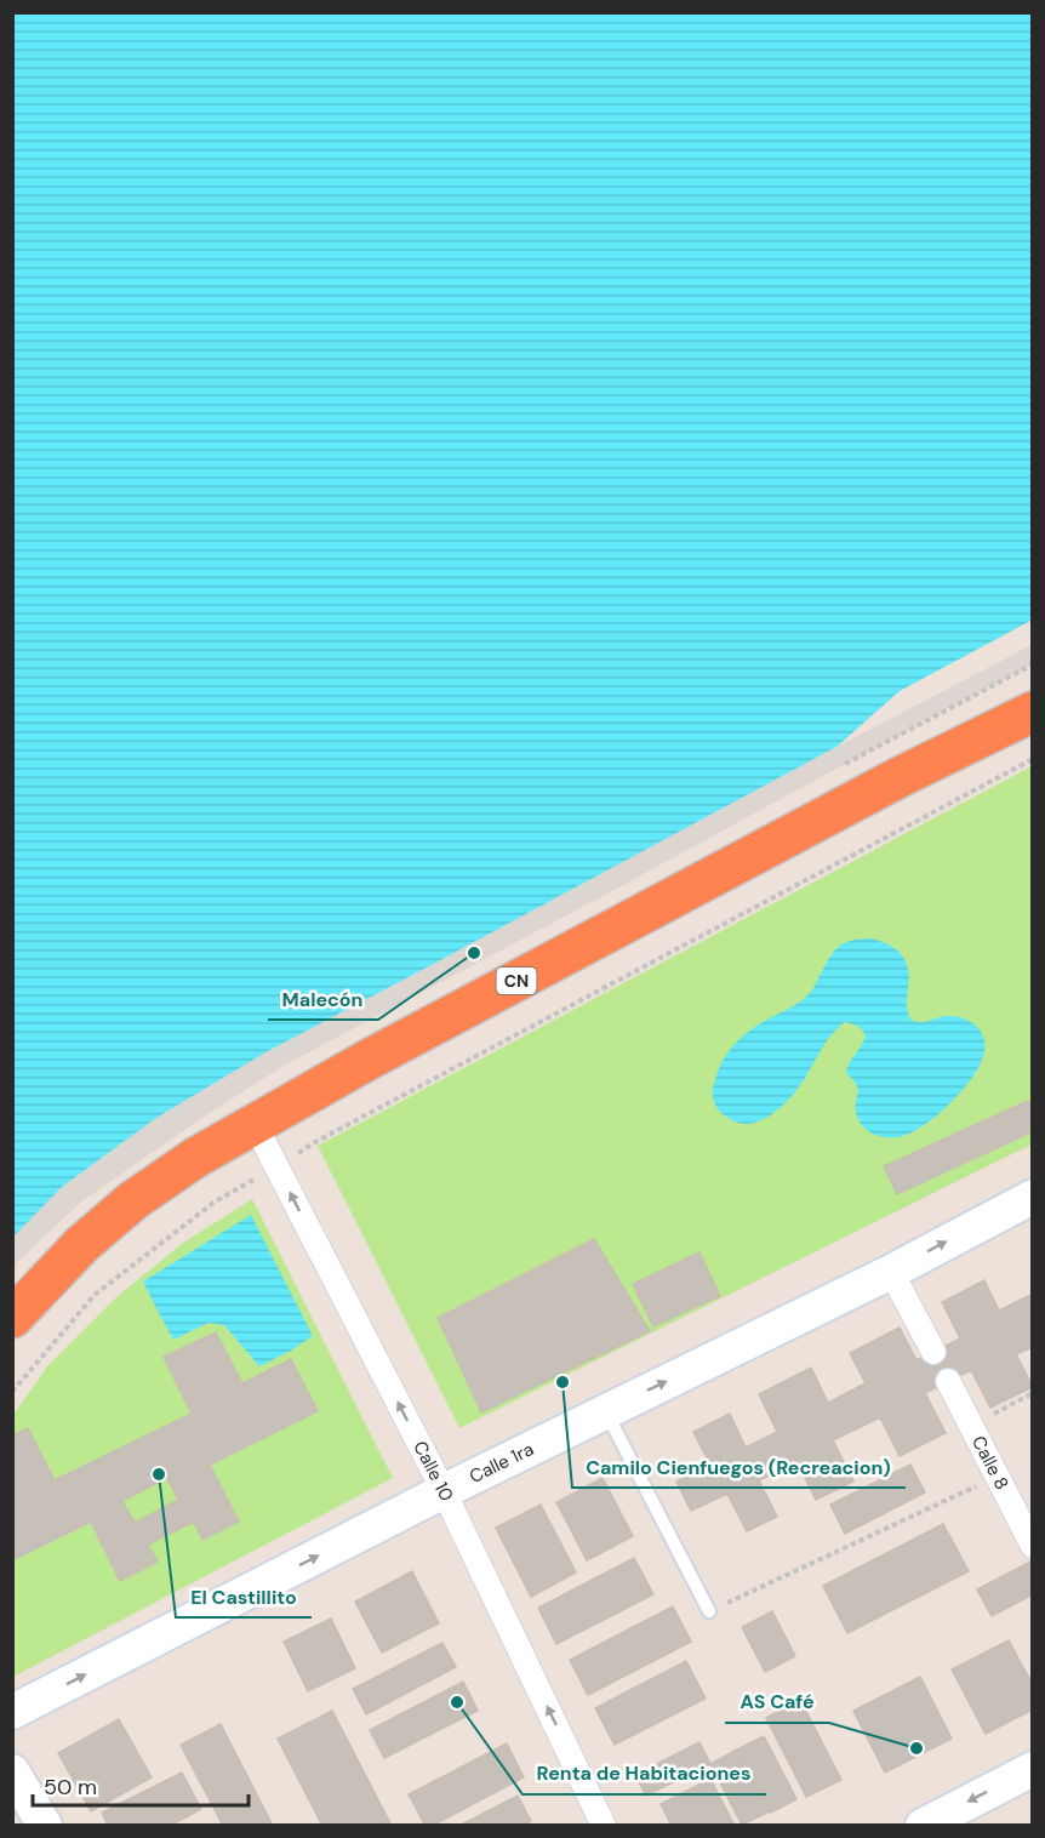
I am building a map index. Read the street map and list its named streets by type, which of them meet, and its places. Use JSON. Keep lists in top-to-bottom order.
{
  "streets": {
    "highway": ["CN"],
    "street": ["Calle 1ra", "Calle 8", "Calle 10"]
  },
  "crossings": [
    ["CN", "Calle 10"],
    ["Calle 1ra", "Calle 10"]
  ],
  "one_way": ["Calle 1ra", "Calle 10"],
  "places": [
    "Malecón",
    "Camilo Cienfuegos (Recreacion)",
    "El Castillito",
    "Renta de Habitaciones",
    "AS Café"
  ],
  "scale_bar": "50 m"
}
